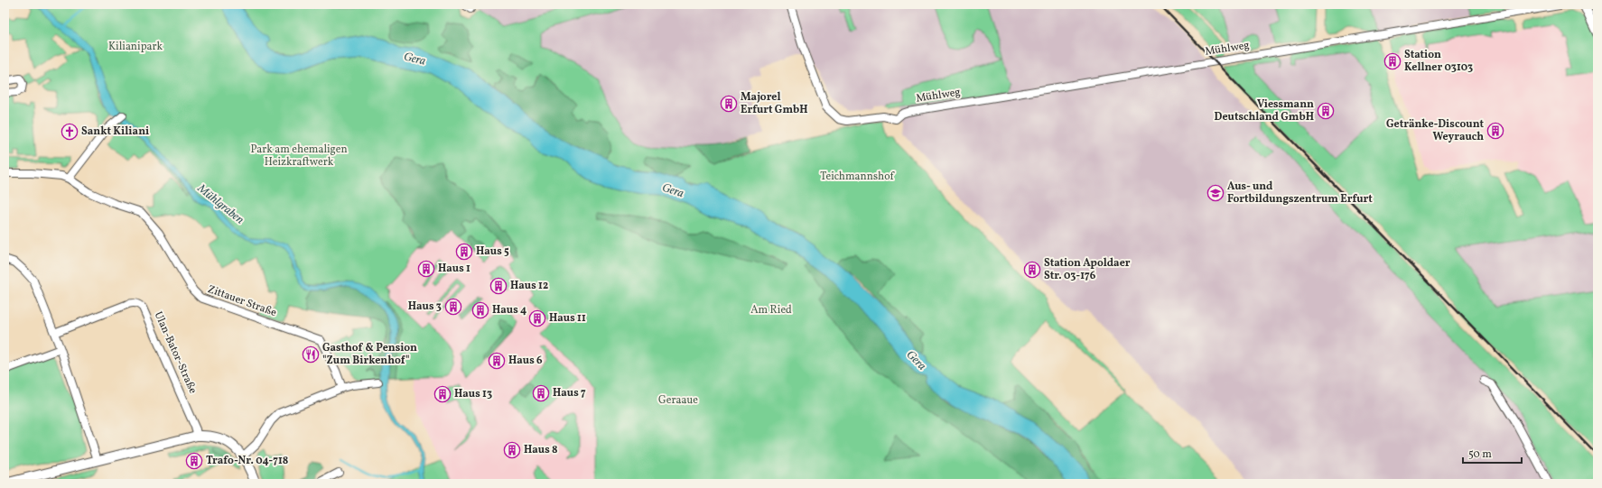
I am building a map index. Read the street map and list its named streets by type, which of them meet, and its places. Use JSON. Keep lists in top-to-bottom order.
{
  "streets": {
    "street": ["Mühlweg", "Zittauer Straße", "Ulan-Bator-Straße"]
  },
  "water": ["Gera", "Mühlgraben"],
  "parks": [
    "Kilianipark",
    "Park am ehemaligen Heizkraftwerk",
    "Teichmannshof",
    "Am Ried",
    "Geraaue"
  ],
  "places": {
    "building": [
      "Station Kellner 03103",
      "Majorel Erfurt GmbH",
      "Viessmann Deutschland GmbH",
      "Getränke-Discount Weyrauch",
      "Haus 5",
      "Haus 1",
      "Station Apoldaer Str. 03-176",
      "Haus 12",
      "Haus 3",
      "Haus 4",
      "Haus 11",
      "Haus 6",
      "Haus 7",
      "Haus 13",
      "Haus 8",
      "Trafo-Nr. 04-718"
    ],
    "church": ["Sankt Kiliani"],
    "school or university": ["Aus- und Fortbildungszentrum Erfurt"],
    "restaurant": ["Gasthof & Pension \"Zum Birkenhof\""]
  },
  "scale_bar": "50 m"
}
